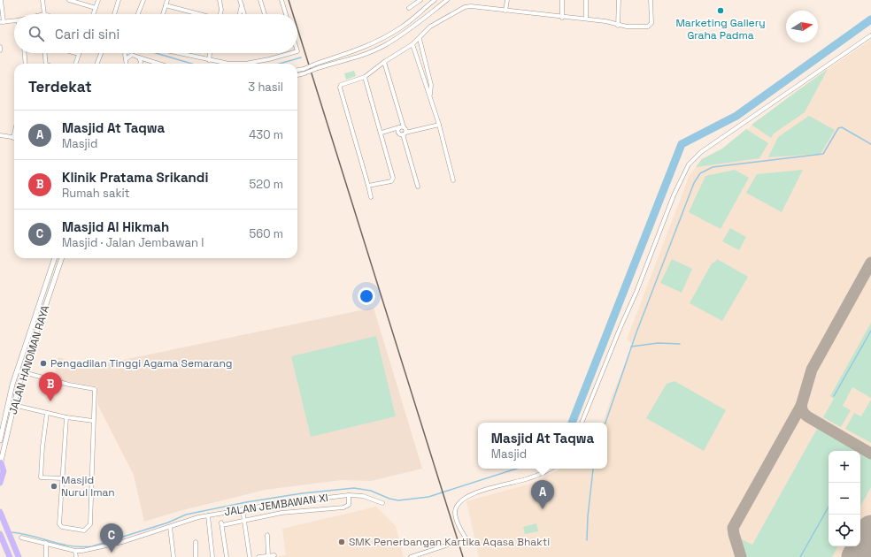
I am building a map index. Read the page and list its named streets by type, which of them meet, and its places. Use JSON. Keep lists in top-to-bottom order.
{
  "streets": {
    "street": ["JALAN HANOMAN RAYA", "JALAN JEMBAWAN XI"]
  },
  "places": [
    "Marketing Gallery Graha Padma",
    "Pengadilan Tinggi Agama Semarang",
    "Masjid Nurul Iman",
    "SMK Penerbangan Kartika Aqasa Bhakti"
  ],
  "north": "right",
  "page": {
    "search": "Cari di sini",
    "heading": ["Terdekat", "3 hasil"],
    "list": [
      {
        "mark": "A",
        "name": "Masjid At Taqwa",
        "note": "Masjid",
        "value": "430 m"
      },
      {
        "mark": "B",
        "name": "Klinik Pratama Srikandi",
        "note": "Rumah sakit",
        "value": "520 m"
      },
      {
        "mark": "C",
        "name": "Masjid Al Hikmah",
        "note": "Masjid · Jalan Jembawan I",
        "value": "560 m"
      }
    ],
    "pins": ["B", "A", "C"],
    "popup": ["Masjid At Taqwa", "Masjid"],
    "map_buttons": ["+", "−"]
  }
}
